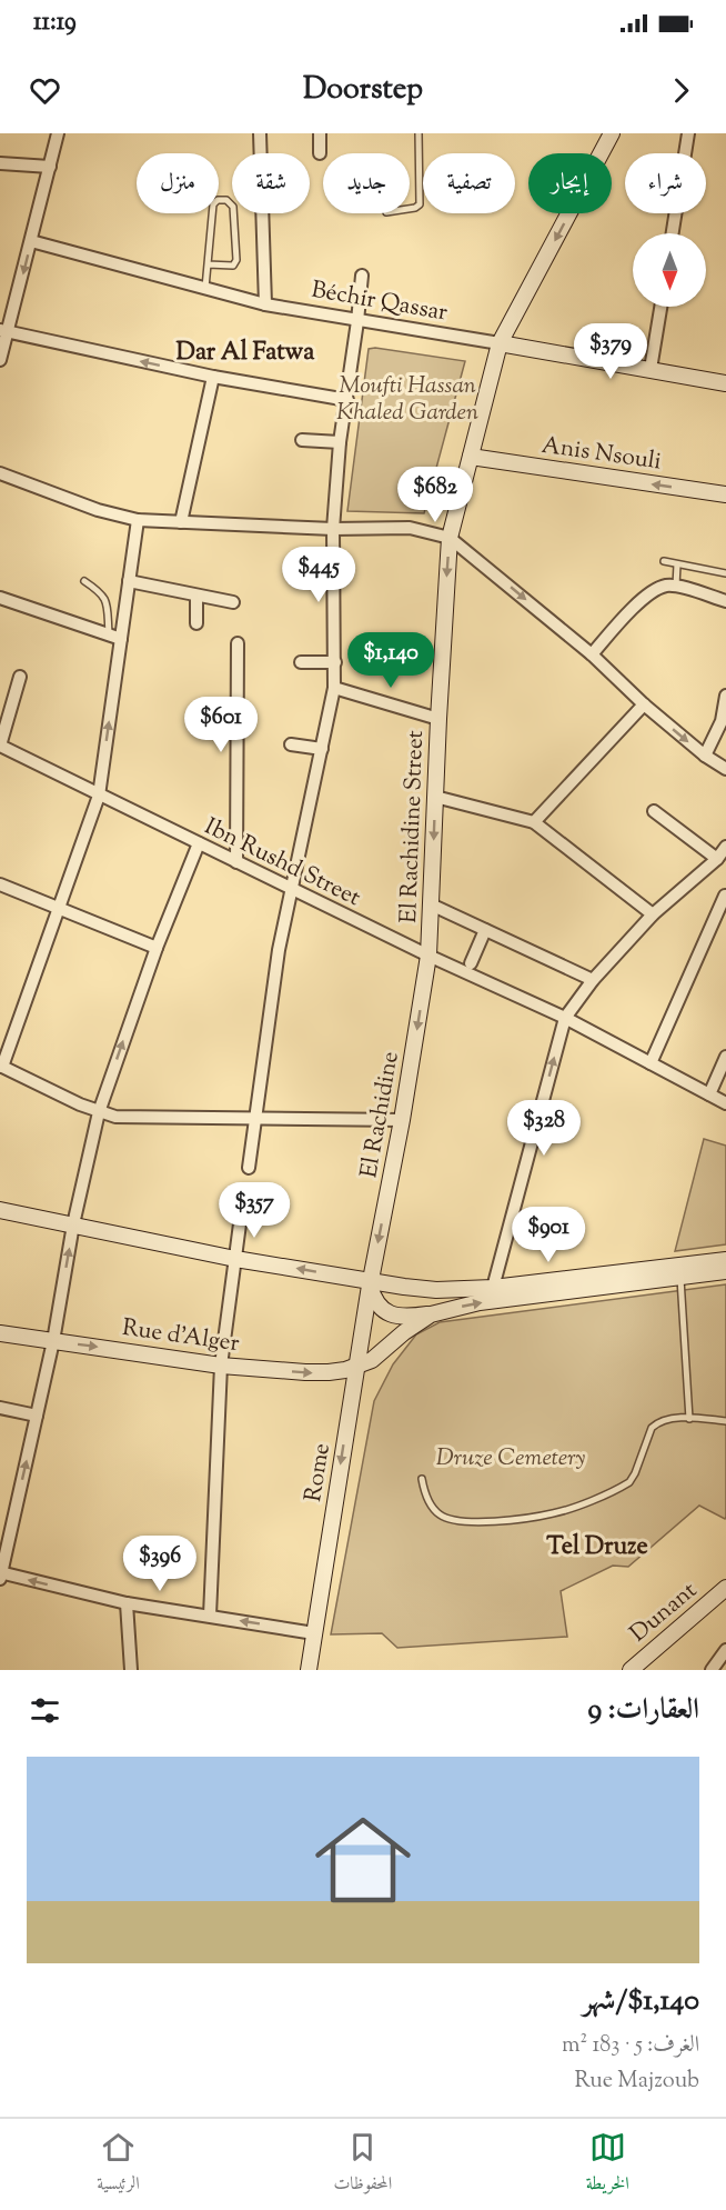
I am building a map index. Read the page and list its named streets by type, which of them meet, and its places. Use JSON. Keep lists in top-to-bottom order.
{
  "streets": {
    "street": [
      "Béchir Qassar",
      "Anis Nsouli",
      "El Rachidine Street",
      "Ibn Rushd Street",
      "El Rachidine",
      "Rue d'Alger",
      "Rome",
      "Dunant"
    ]
  },
  "crossings": [
    ["Béchir Qassar", "El Rachidine Street"],
    ["Anis Nsouli", "El Rachidine Street"],
    ["El Rachidine Street", "Ibn Rushd Street"],
    ["El Rachidine Street", "El Rachidine"],
    ["Ibn Rushd Street", "El Rachidine"],
    ["El Rachidine", "Rome"],
    ["Rue d'Alger", "Rome"]
  ],
  "one_way": ["Anis Nsouli"],
  "districts": ["Dar Al Fatwa", "Tel Druze"],
  "parks": ["Moufti Hassan Khaled Garden", "Druze Cemetery"],
  "north": "bottom",
  "page": {
    "status": "11:19",
    "header": "Doorstep",
    "chip": [
      "شراء",
      "إيجار",
      "تصفية",
      "جديد",
      "شقة",
      "منزل"
    ],
    "price": [
      "$379",
      "$682",
      "$445",
      "$1,140",
      "$601",
      "$328",
      "$357",
      "$901",
      "$396"
    ],
    "heading": "العقارات: 9",
    "list": [
      {
        "name": "$1,140/شهر",
        "note": "الغرف: 5 · 183 m² · Rue Majzoub"
      }
    ],
    "tabs": ["الخريطة", "المحفوظات", "الرئيسية"]
  }
}
